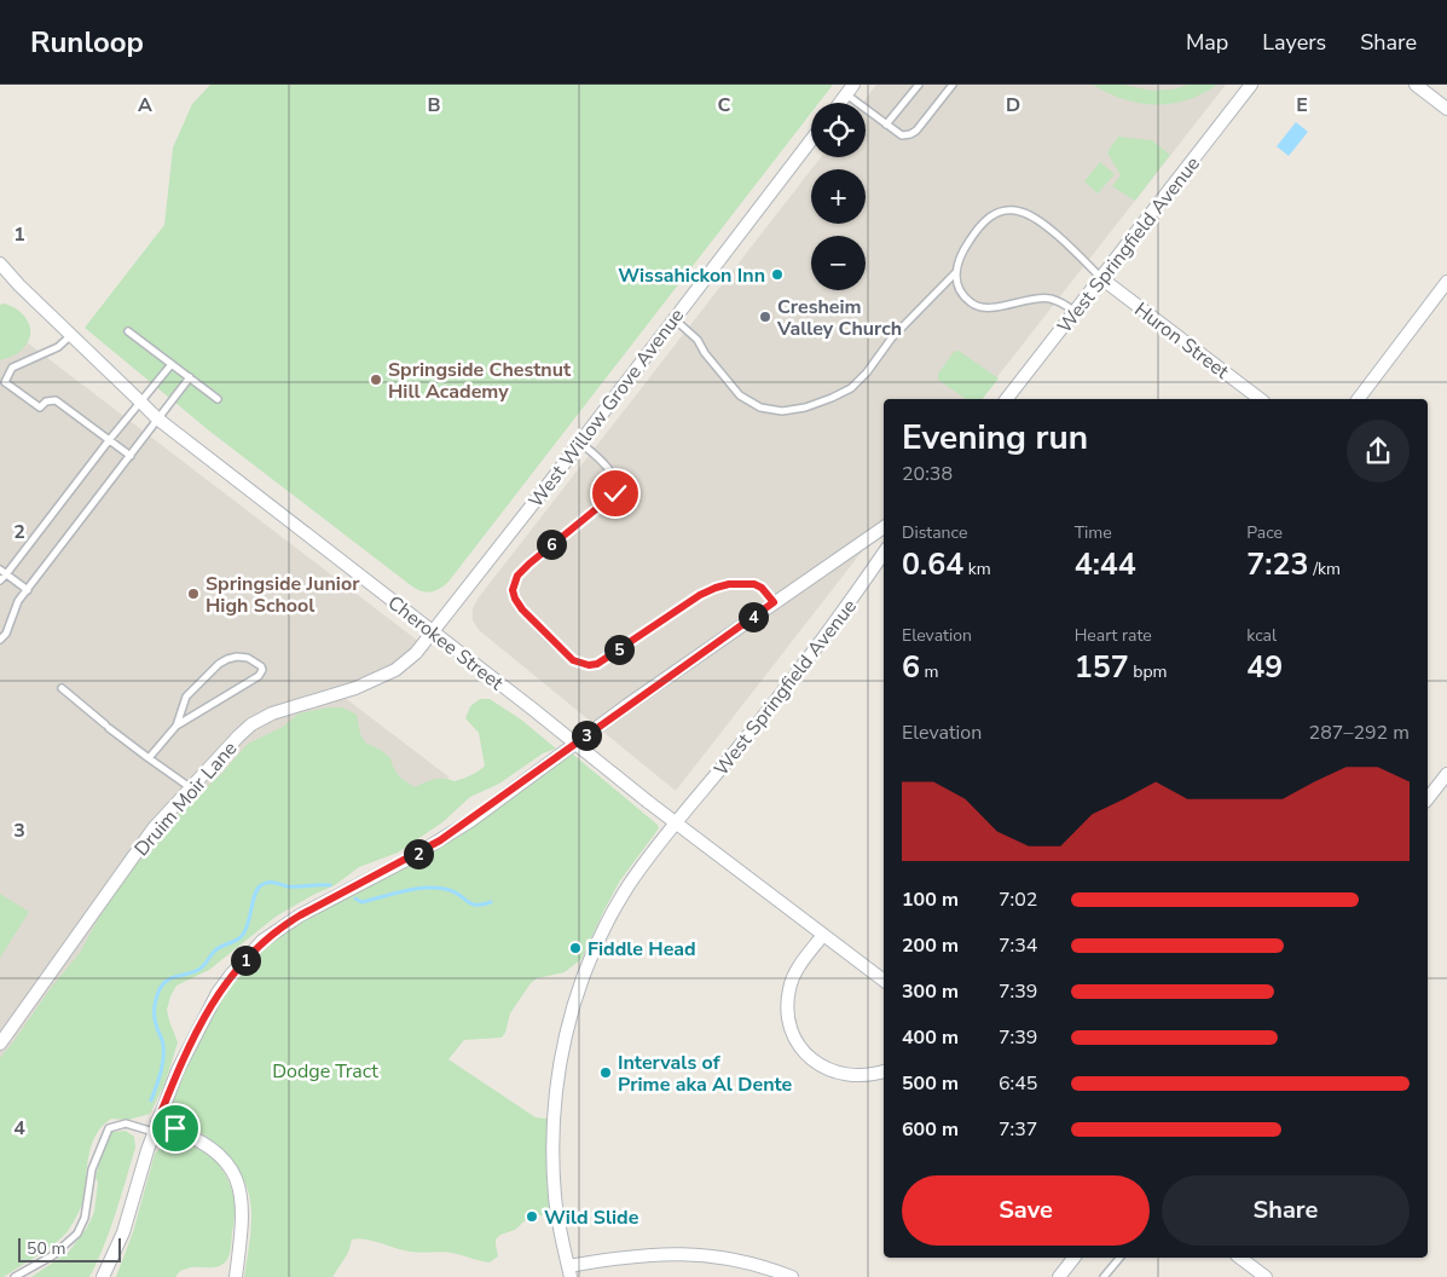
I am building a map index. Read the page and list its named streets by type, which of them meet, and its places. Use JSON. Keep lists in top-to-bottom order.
{
  "streets": {
    "street": [
      "West Springfield Avenue",
      "Huron Street",
      "West Willow Grove Avenue",
      "Cherokee Street",
      "Druim Moir Lane"
    ]
  },
  "crossings": [
    ["West Springfield Avenue", "Huron Street"],
    ["West Springfield Avenue", "Cherokee Street"],
    ["West Willow Grove Avenue", "Cherokee Street"],
    ["West Willow Grove Avenue", "Druim Moir Lane"],
    ["Cherokee Street", "Druim Moir Lane"]
  ],
  "parks": ["Dodge Tract"],
  "places": [
    "Wissahickon Inn",
    "Cresheim Valley Church",
    "Springside Chestnut Hill Academy",
    "Springside Junior High School",
    "Fiddle Head",
    "Intervals of Prime aka Al Dente",
    "Wild Slide"
  ],
  "scale_bar": "50 m",
  "page": {
    "header": "Runloop",
    "nav": ["Map", "Layers", "Share"],
    "map_buttons": ["+", "−"],
    "heading": ["Evening run", "20:38"],
    "stats": [
      ["Distance", "0.64 km"],
      ["Time", "4:44"],
      ["Pace", "7:23 /km"],
      ["Elevation", "6 m"],
      ["Heart rate", "157 bpm"],
      ["kcal", "49"]
    ],
    "pins": [
      "6",
      "4",
      "5",
      "3",
      "2",
      "1"
    ],
    "chart": ["Elevation", "287–292 m"],
    "list": [
      {
        "name": "100 m",
        "note": "7:02"
      },
      {
        "name": "200 m",
        "note": "7:34"
      },
      {
        "name": "300 m",
        "note": "7:39"
      },
      {
        "name": "400 m",
        "note": "7:39"
      },
      {
        "name": "500 m",
        "note": "6:45"
      },
      {
        "name": "600 m",
        "note": "7:37"
      }
    ],
    "buttons": ["Save", "Share"],
    "scale": "50 m"
  },
  "grid": {
    "columns": [
      "A",
      "B",
      "C",
      "D",
      "E"
    ],
    "rows": [
      "1",
      "2",
      "3",
      "4"
    ]
  }
}
